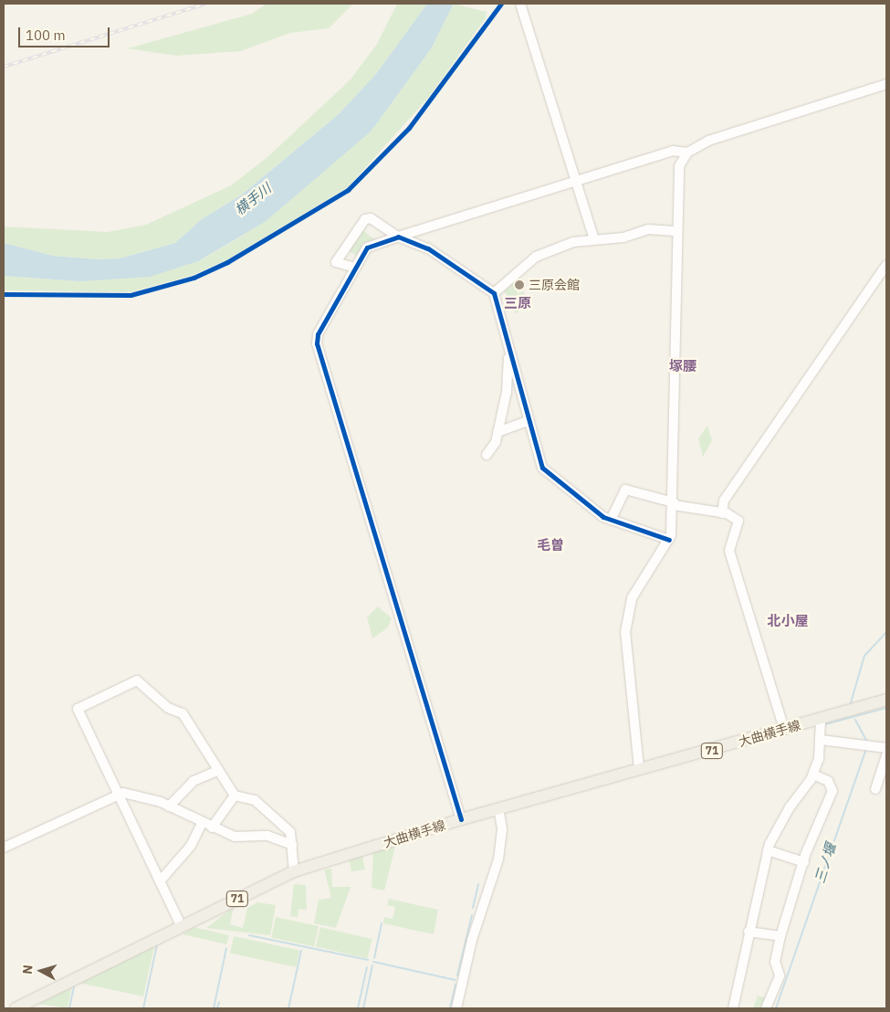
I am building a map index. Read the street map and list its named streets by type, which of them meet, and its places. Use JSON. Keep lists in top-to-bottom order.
{
  "streets": {
    "main road": ["大曲横手線", "71"]
  },
  "districts": [
    "三原",
    "塚腰",
    "毛曽",
    "北小屋"
  ],
  "water": ["横手川", "三ノ堰"],
  "places": ["三原会館"],
  "scale_bar": "100 m",
  "north": "left"
}
